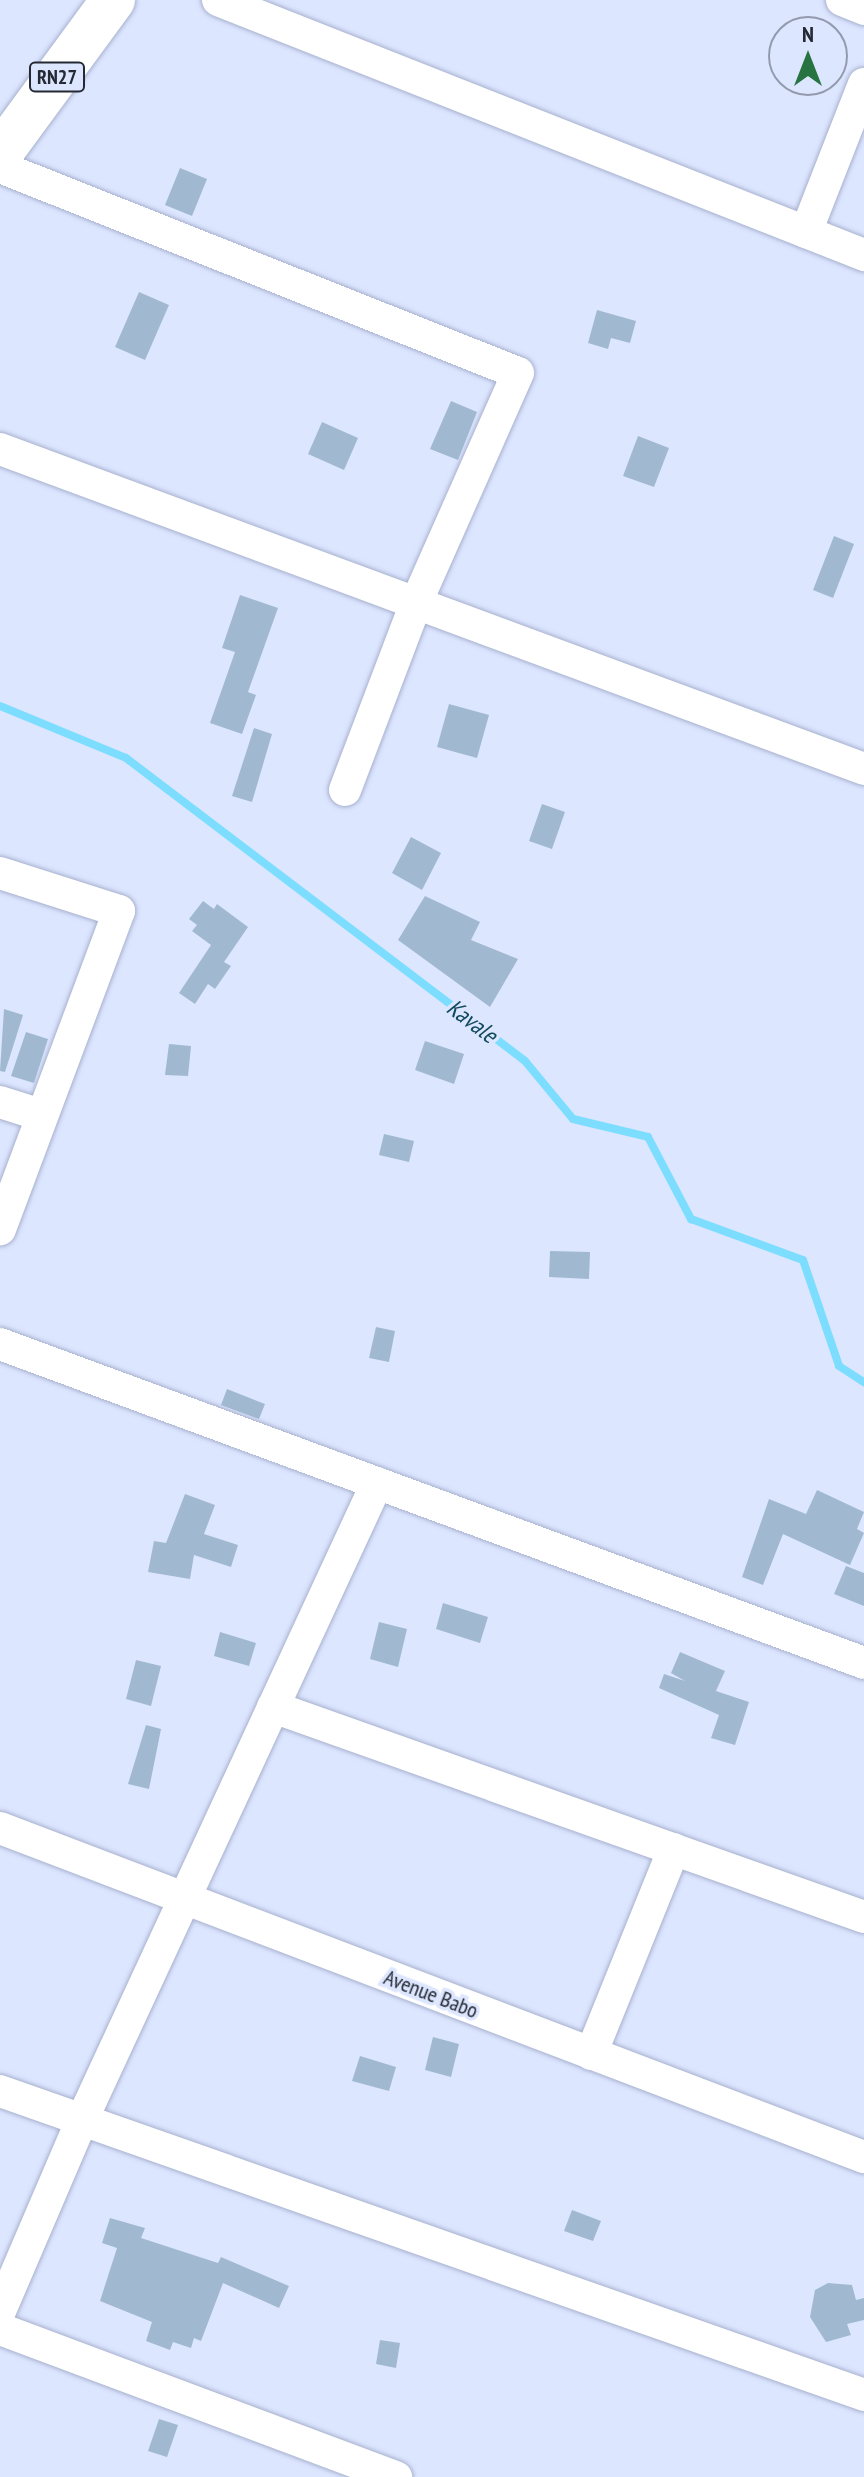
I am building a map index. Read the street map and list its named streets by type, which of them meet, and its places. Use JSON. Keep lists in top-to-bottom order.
{
  "streets": {
    "main road": ["RN27"],
    "street": ["Avenue Babo"]
  },
  "water": ["Kavale"],
  "north": "top"
}
